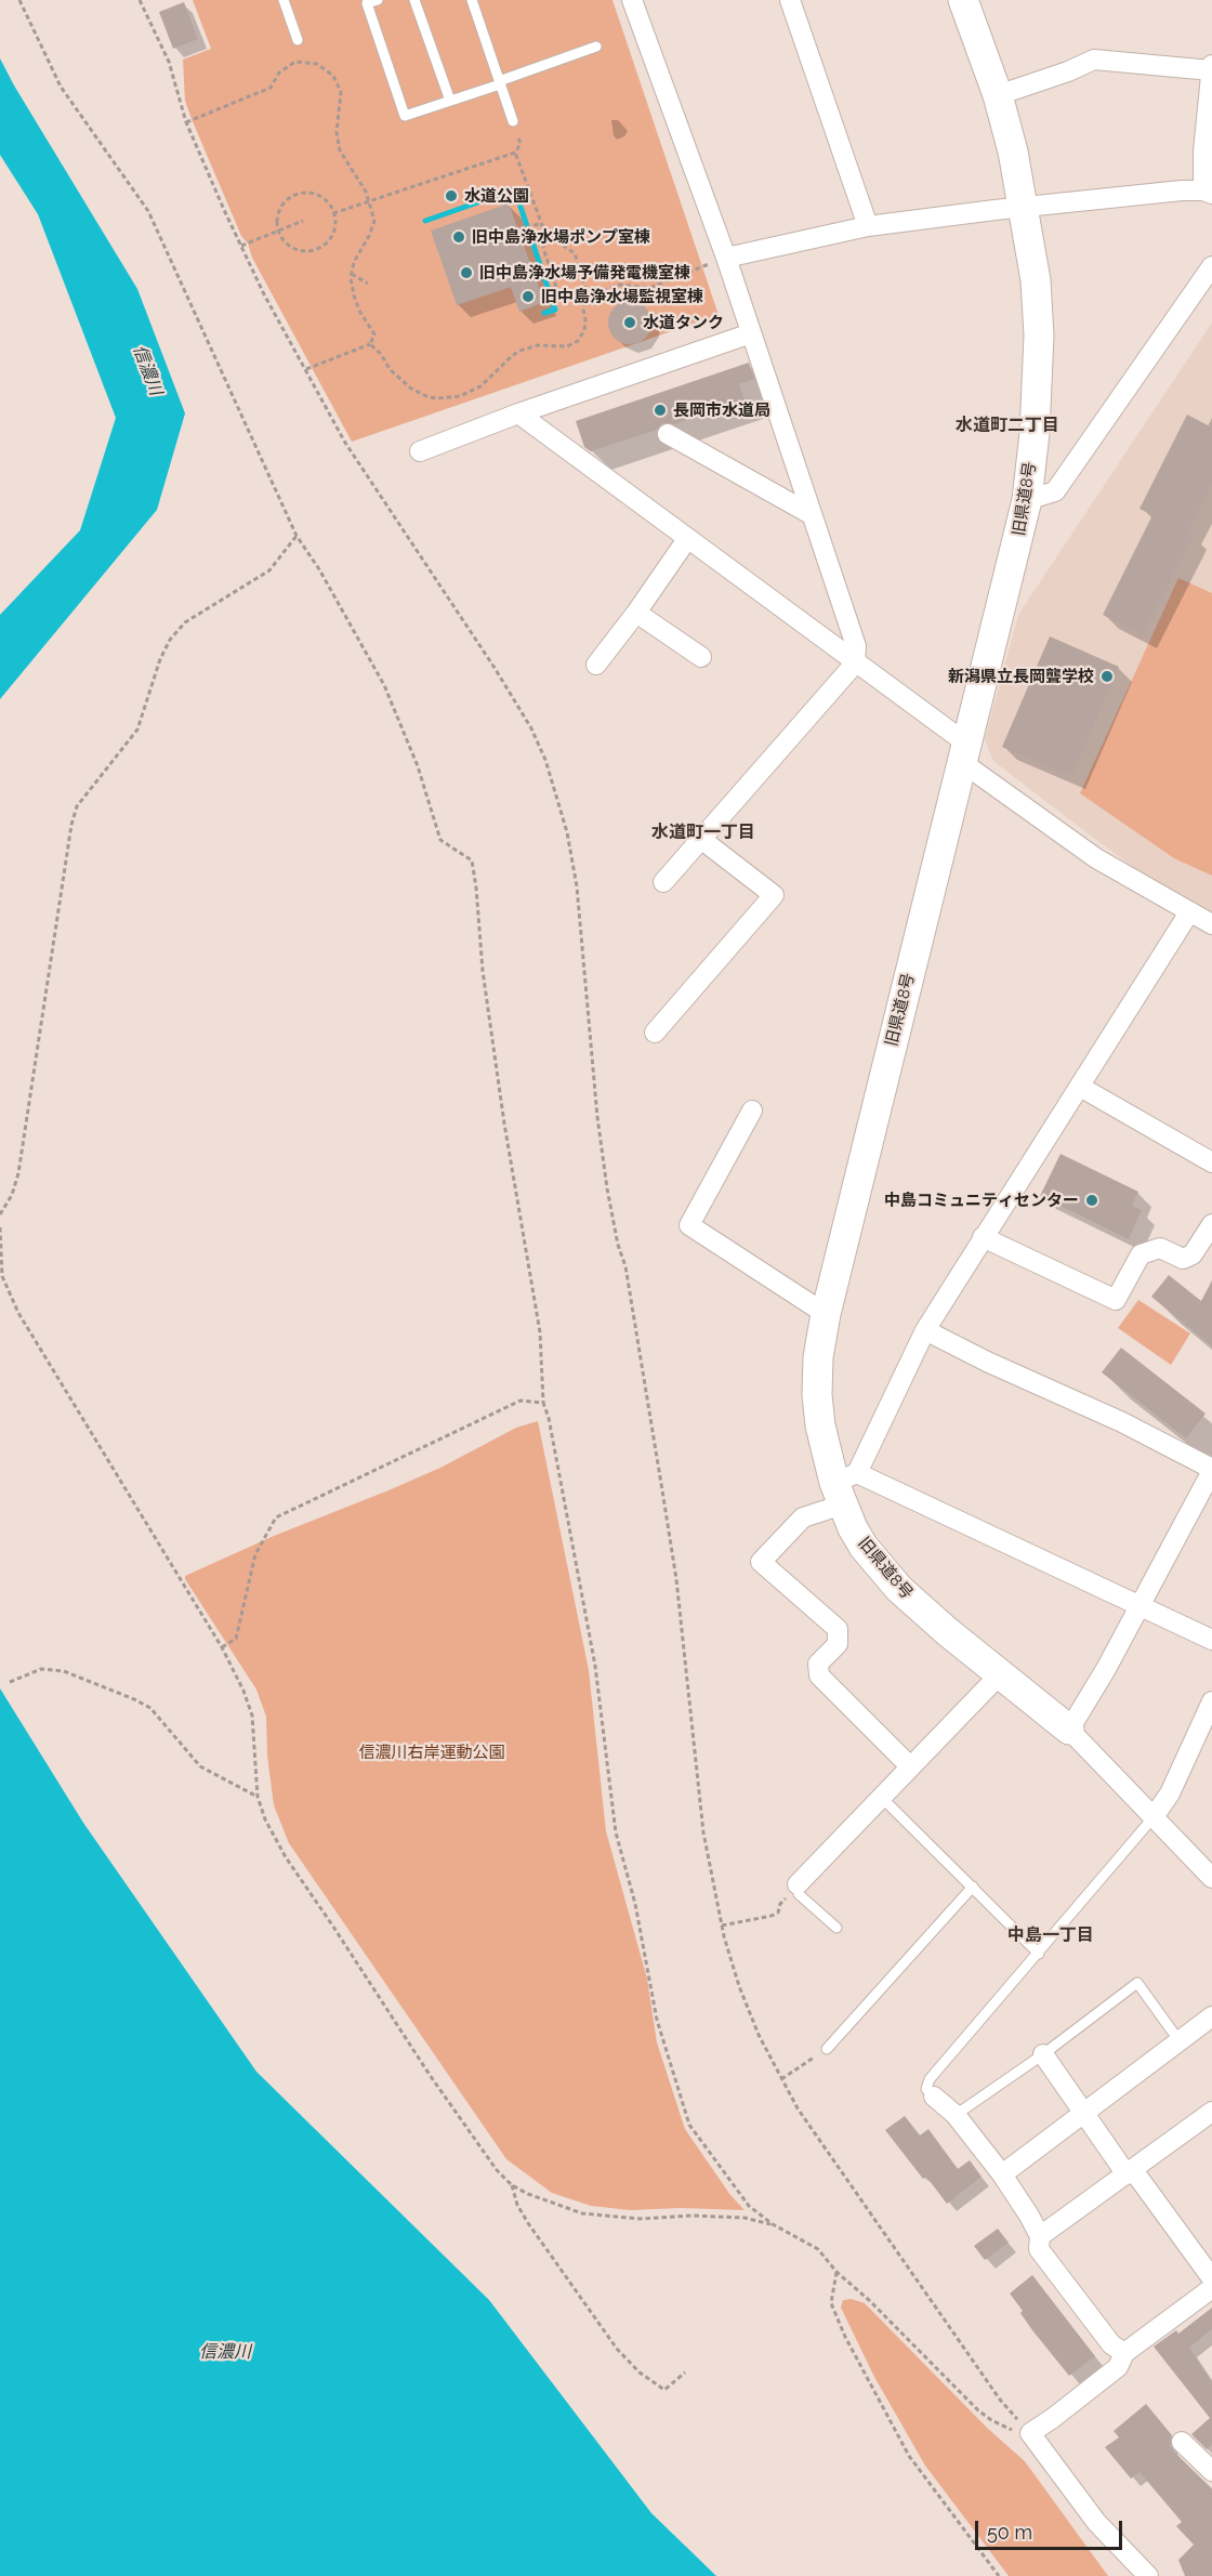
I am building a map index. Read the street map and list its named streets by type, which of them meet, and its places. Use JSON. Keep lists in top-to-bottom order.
{
  "streets": {
    "street": ["旧県道8号"]
  },
  "districts": ["水道町二丁目", "水道町一丁目", "中島一丁目"],
  "water": ["信濃川"],
  "parks": ["信濃川右岸運動公園"],
  "places": [
    "水道公園",
    "旧中島浄水場ポンプ室棟",
    "旧中島浄水場予備発電機室棟",
    "旧中島浄水場監視室棟",
    "水道タンク",
    "長岡市水道局",
    "新潟県立長岡聾学校",
    "中島コミュニティセンター"
  ],
  "scale_bar": "50 m"
}
